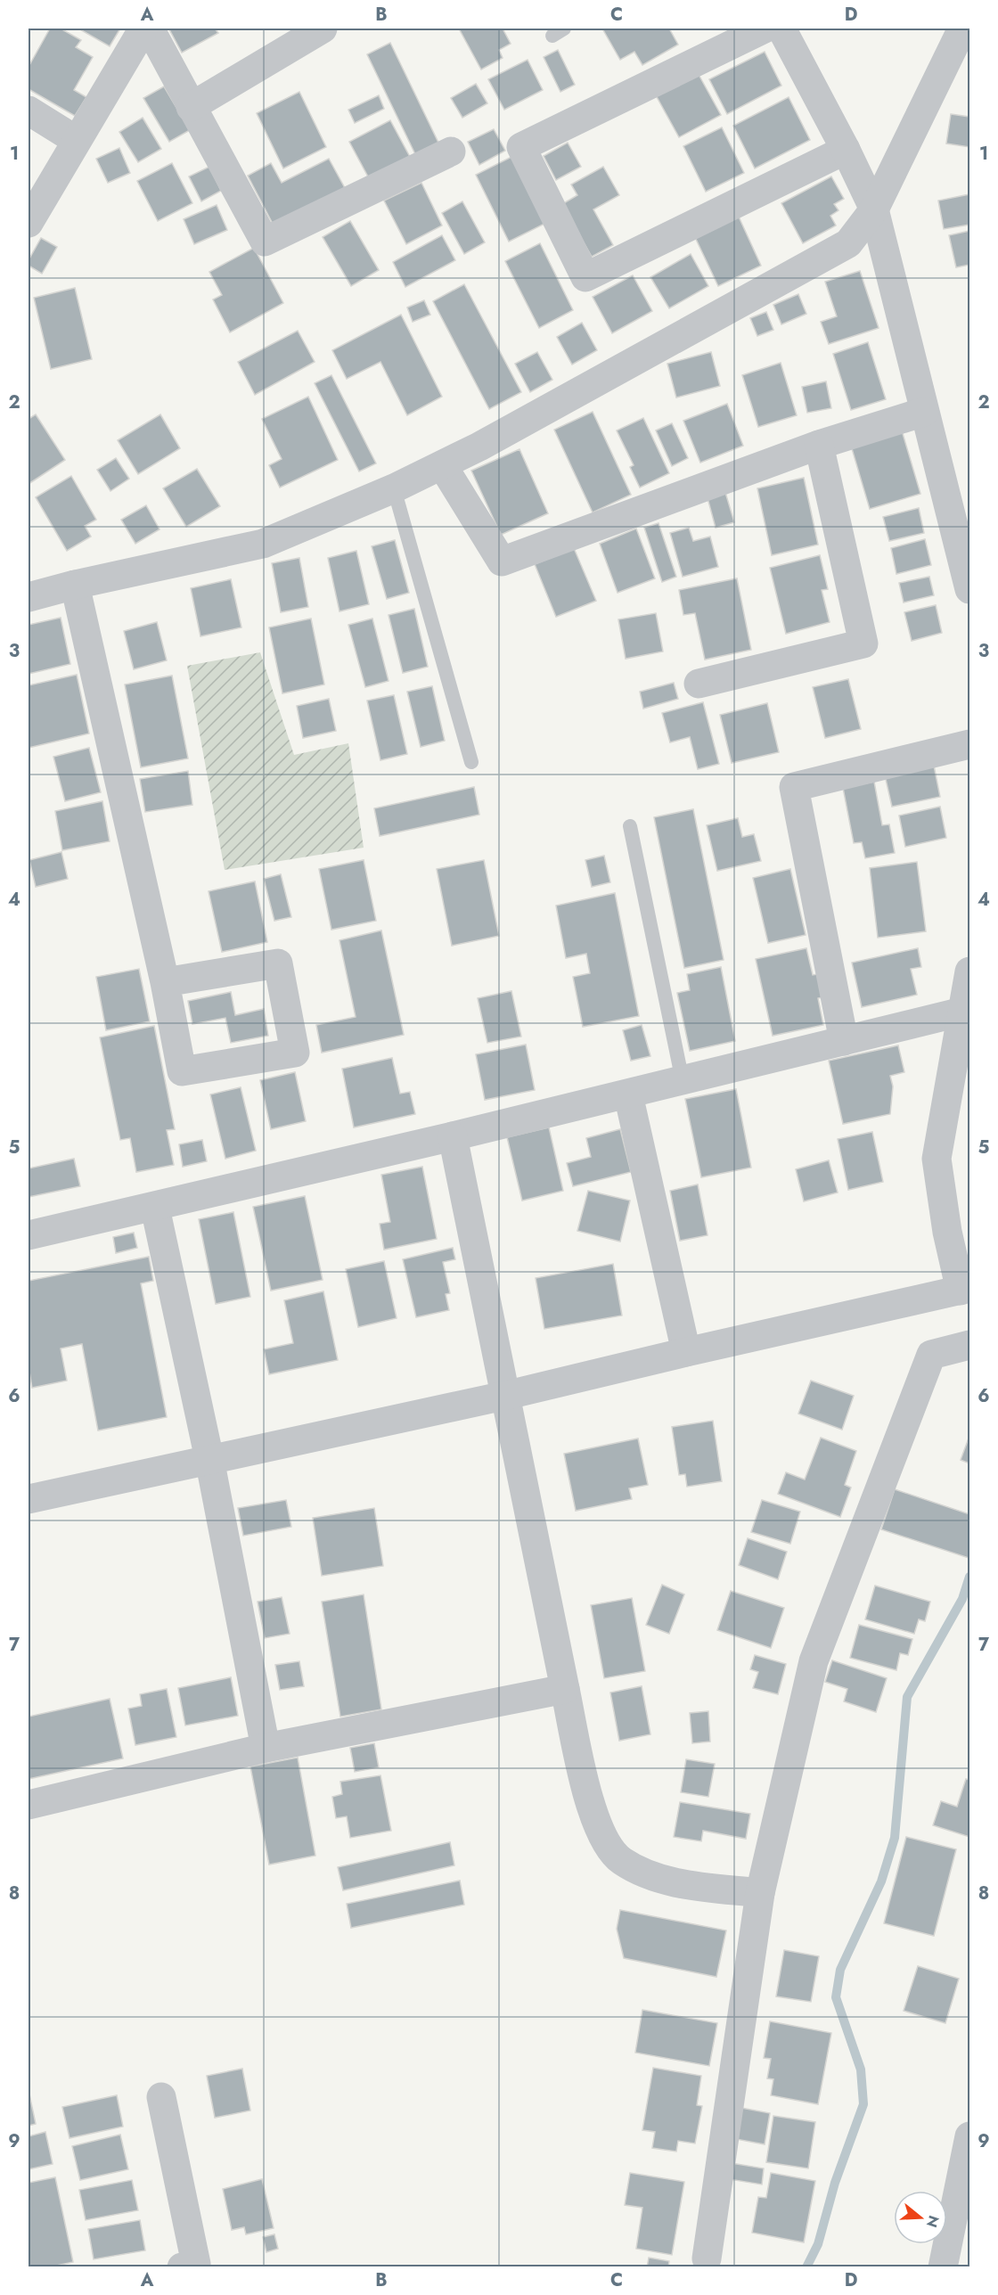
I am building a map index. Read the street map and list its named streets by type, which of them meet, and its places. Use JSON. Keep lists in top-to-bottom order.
{
  "north": "right",
  "grid": {
    "columns": [
      "A",
      "B",
      "C",
      "D"
    ],
    "rows": [
      "1",
      "2",
      "3",
      "4",
      "5",
      "6",
      "7",
      "8",
      "9"
    ]
  }
}
